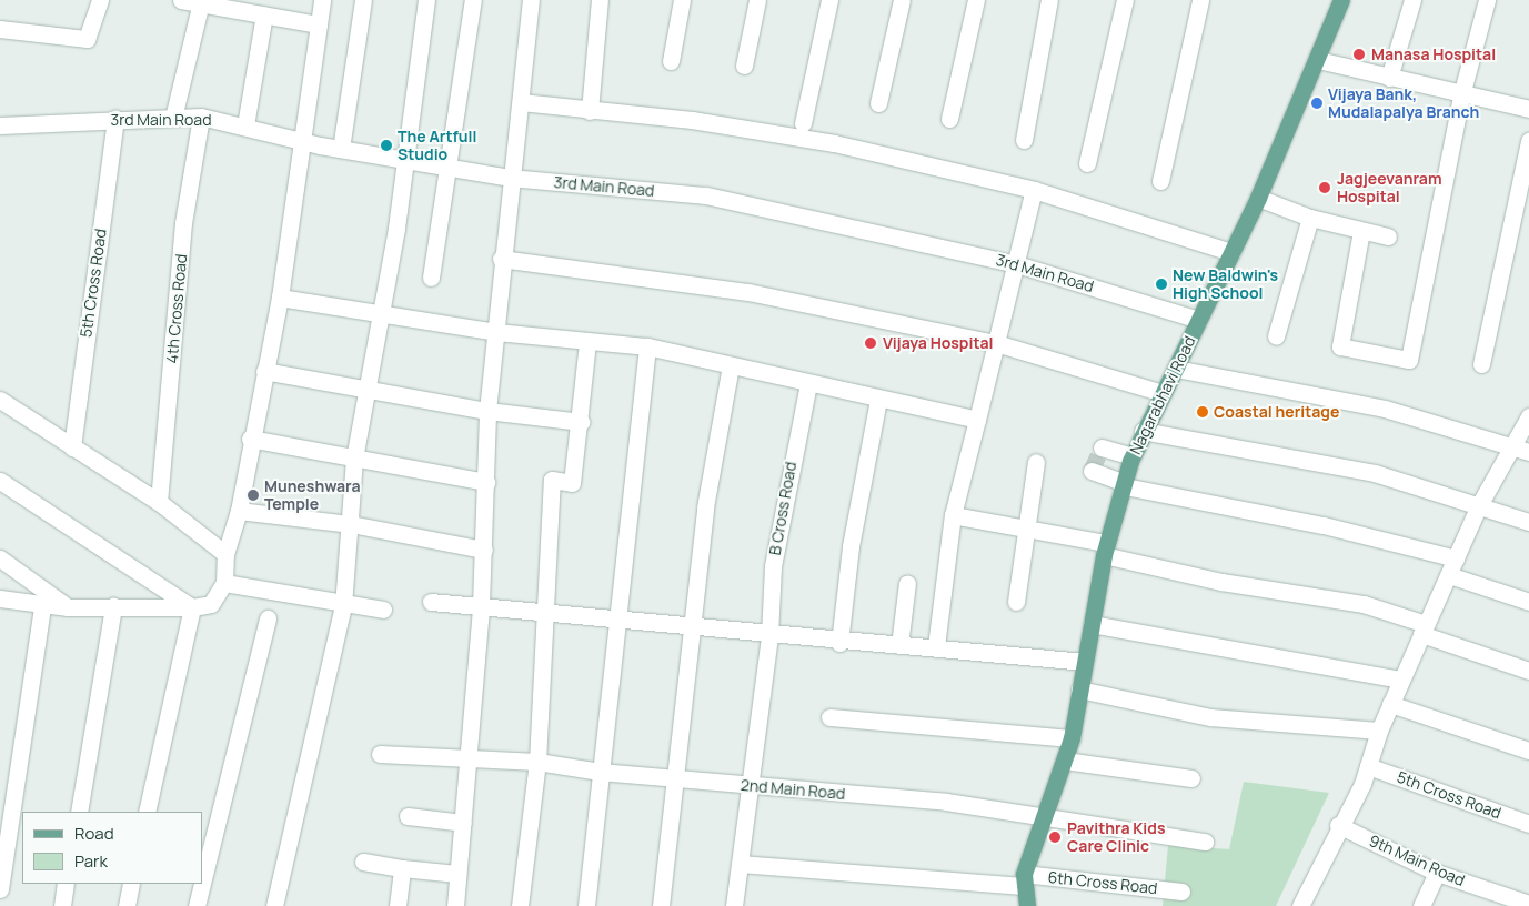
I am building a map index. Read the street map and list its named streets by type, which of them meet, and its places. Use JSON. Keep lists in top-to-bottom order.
{
  "streets": {
    "main road": ["Nagarabhavi Road"],
    "street": [
      "3rd Main Road",
      "5th Cross Road",
      "4th Cross Road",
      "B Cross Road",
      "2nd Main Road",
      "9th Main Road",
      "6th Cross Road"
    ]
  },
  "crossings": [
    ["3rd Main Road", "5th Cross Road"],
    ["3rd Main Road", "4th Cross Road"],
    ["3rd Main Road", "Nagarabhavi Road"],
    ["Nagarabhavi Road", "2nd Main Road"],
    ["Nagarabhavi Road", "6th Cross Road"],
    ["B Cross Road", "2nd Main Road"],
    ["B Cross Road", "6th Cross Road"]
  ],
  "places": [
    "Manasa Hospital",
    "Vijaya Bank, Mudalapalya Branch",
    "The Artfull Studio",
    "Jagjeevanram Hospital",
    "New Baldwin's High School",
    "Vijaya Hospital",
    "Coastal heritage",
    "Muneshwara Temple",
    "Pavithra Kids Care Clinic"
  ],
  "legend": ["Road", "Park"]
}
